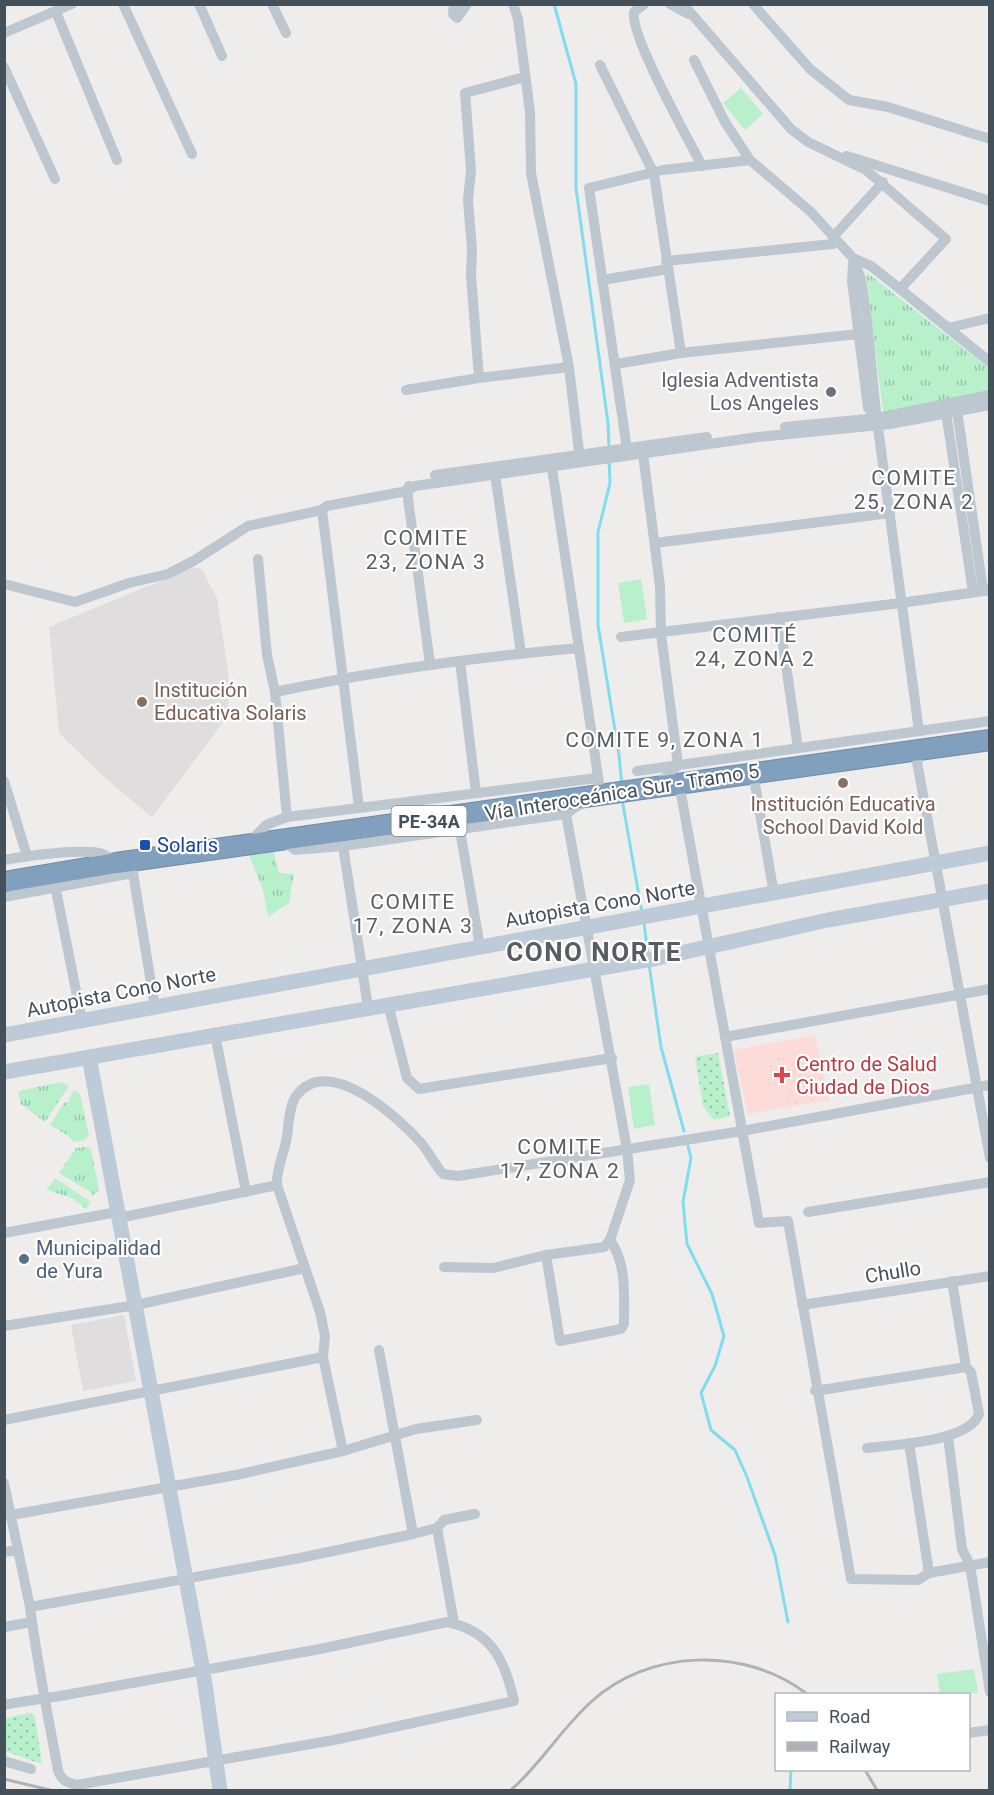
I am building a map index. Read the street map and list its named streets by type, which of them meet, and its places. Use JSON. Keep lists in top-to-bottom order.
{
  "streets": {
    "highway": ["Vía Interoceánica Sur - Tramo 5", "PE-34A"],
    "main road": ["Autopista Cono Norte"],
    "street": ["Chullo"]
  },
  "districts": [
    "COMITE 25, ZONA 2",
    "COMITE 23, ZONA 3",
    "COMITÉ 24, ZONA 2",
    "COMITE 9, ZONA 1",
    "COMITE 17, ZONA 3",
    "CONO NORTE",
    "COMITE 17, ZONA 2"
  ],
  "places": {
    "other": [
      "Iglesia Adventista Los Angeles",
      "Institución Educativa Solaris",
      "Institución Educativa School David Kold",
      "Municipalidad de Yura"
    ],
    "transit": ["Solaris"],
    "health": ["Centro de Salud Ciudad de Dios"]
  },
  "legend": ["Road", "Railway"]
}
